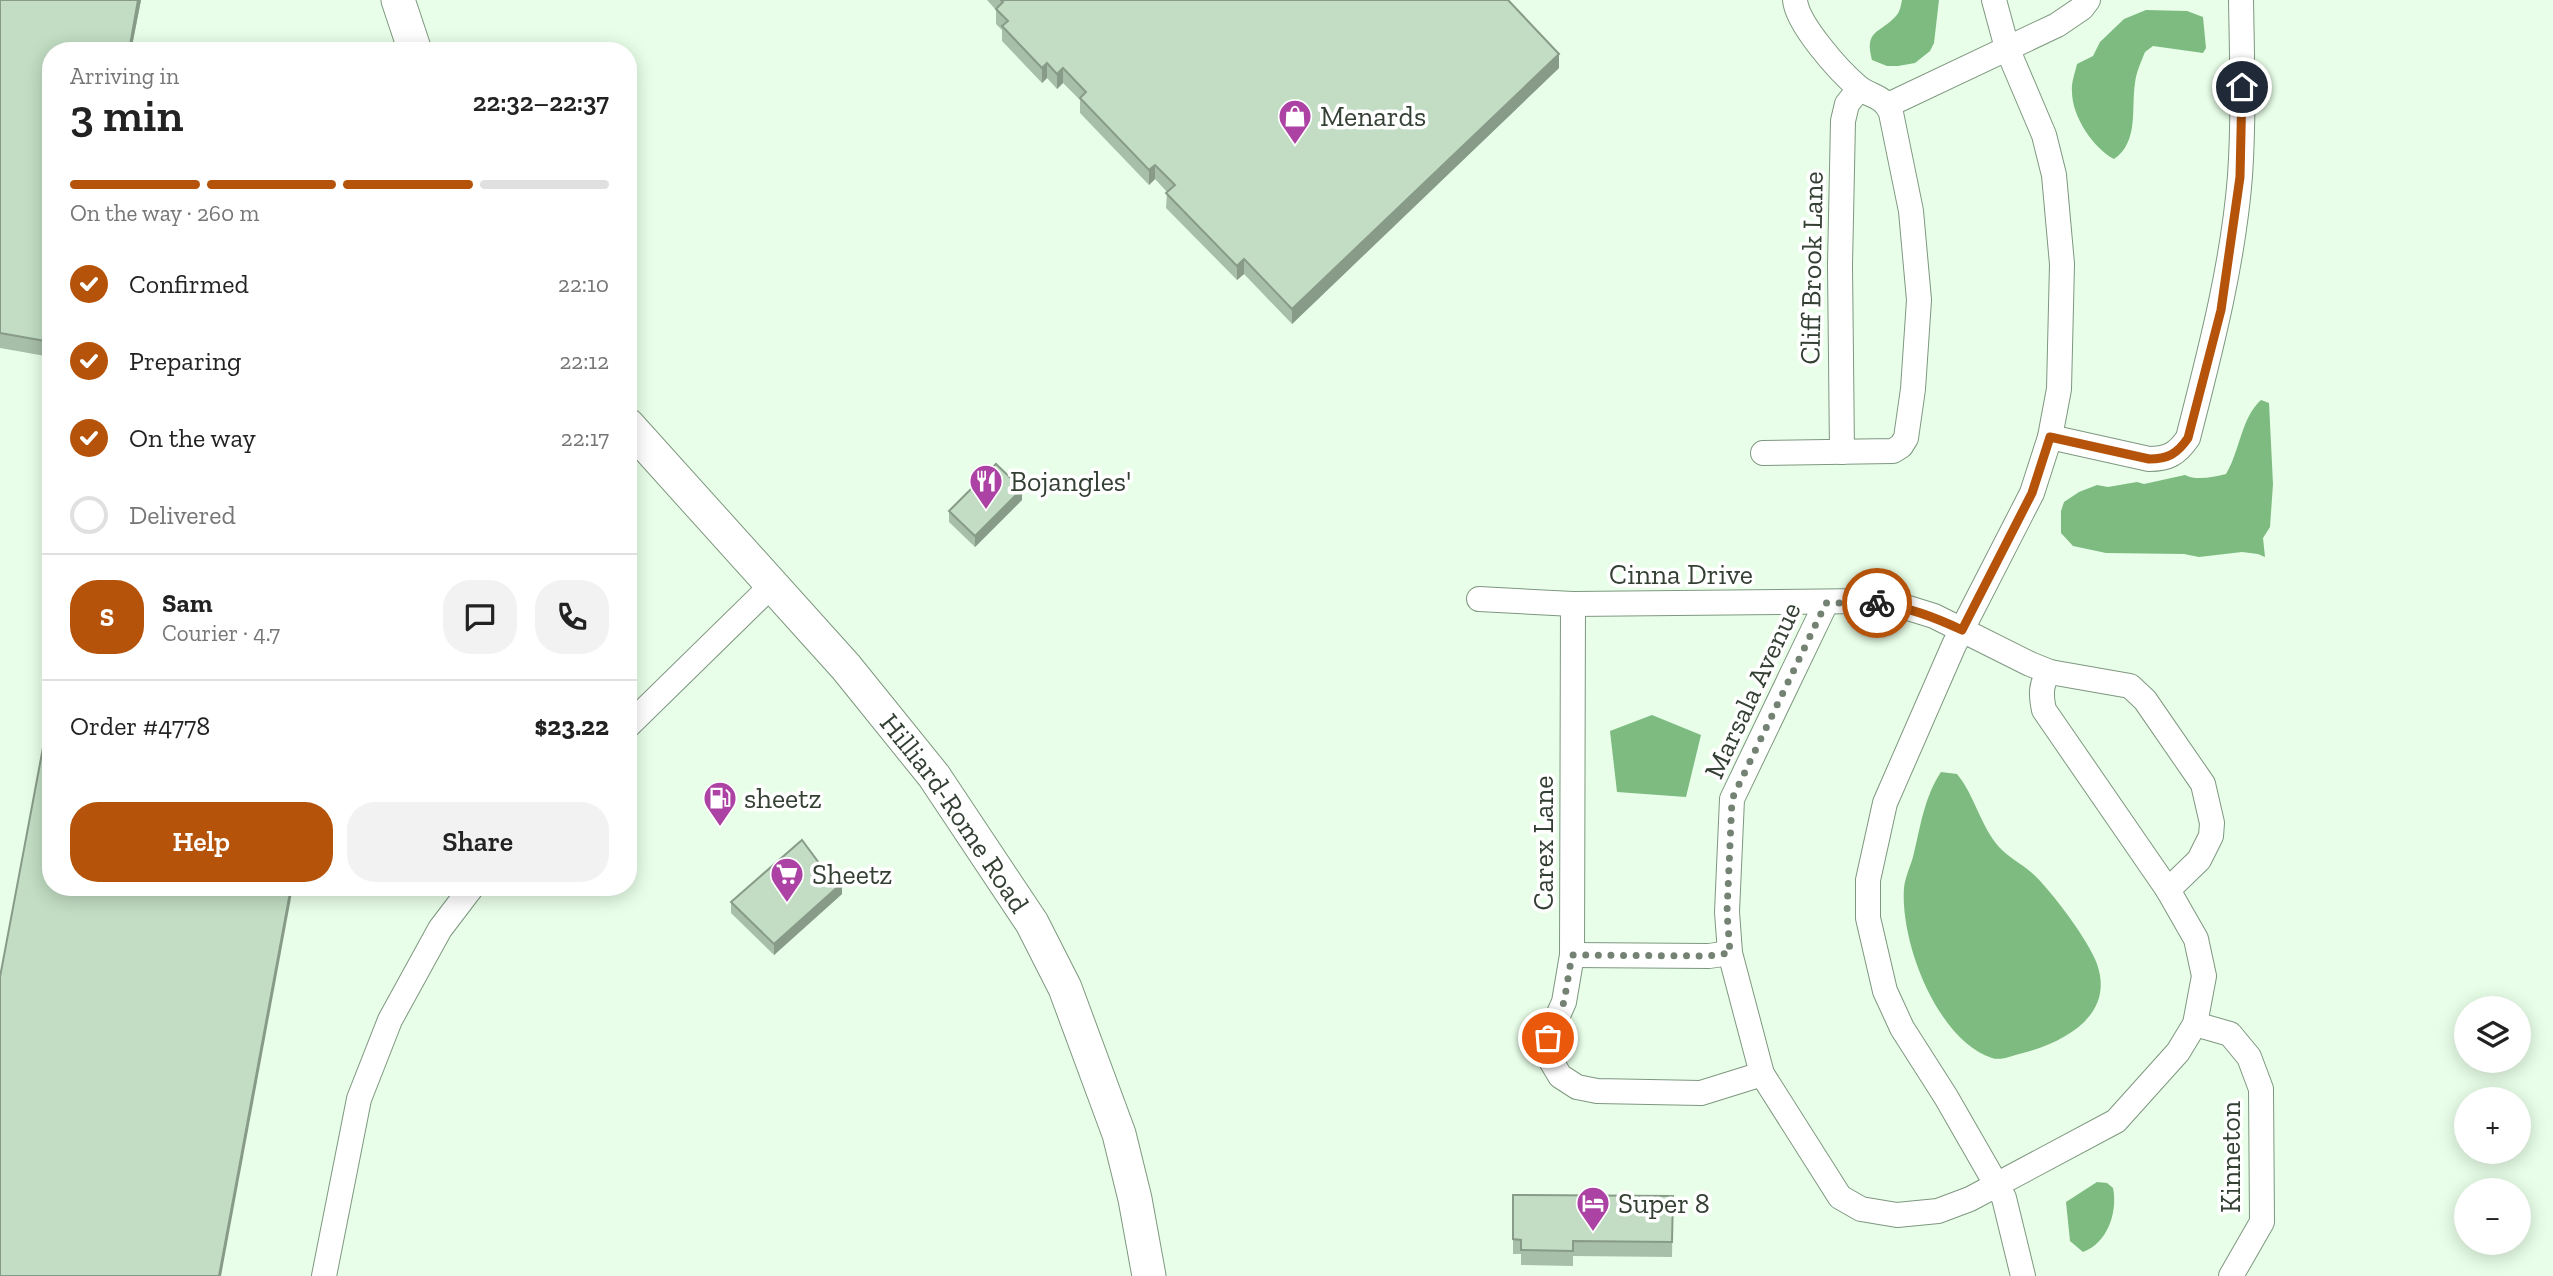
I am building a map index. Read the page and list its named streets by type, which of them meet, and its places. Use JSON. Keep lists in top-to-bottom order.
{
  "streets": {
    "main road": ["Hilliard-Rome Road"],
    "street": [
      "Cliff Brook Lane",
      "Cinna Drive",
      "Marsala Avenue",
      "Carex Lane",
      "Kinneton"
    ]
  },
  "crossings": [
    ["Cinna Drive", "Marsala Avenue"],
    ["Cinna Drive", "Carex Lane"],
    ["Marsala Avenue", "Carex Lane"],
    ["Marsala Avenue", "Kinneton"]
  ],
  "places": {
    "shop": ["Menards"],
    "restaurant": ["Bojangles'"],
    "fuel station": ["sheetz"],
    "supermarket": ["Sheetz"],
    "hotel": ["Super 8"]
  },
  "page": {
    "heading": ["3 min", "Arriving in", "22:32–22:37"],
    "panel": [
      "Sam",
      "Courier · 4.7",
      "Order #4778",
      "$23.22"
    ],
    "bar": "On the way · 260 m",
    "list": [
      ["Confirmed", "22:10"],
      ["Preparing", "22:12"],
      ["On the way", "22:17"],
      "Delivered"
    ],
    "round": "S",
    "buttons": ["Help", "Share"],
    "map_buttons": ["+", "−"]
  }
}
